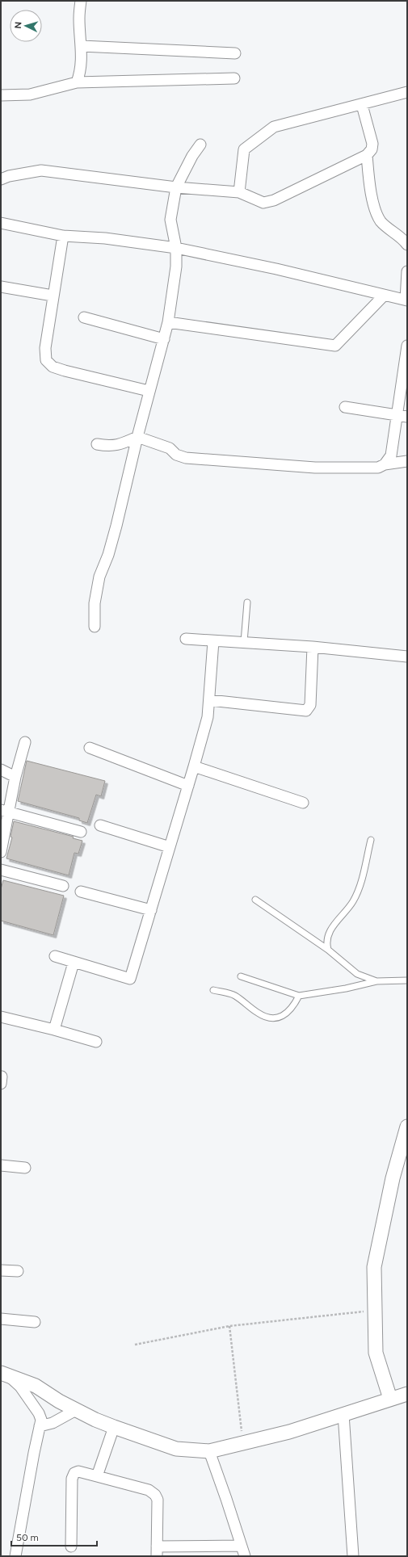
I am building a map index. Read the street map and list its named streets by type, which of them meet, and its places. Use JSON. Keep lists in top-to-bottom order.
{
  "scale_bar": "50 m",
  "north": "left"
}
